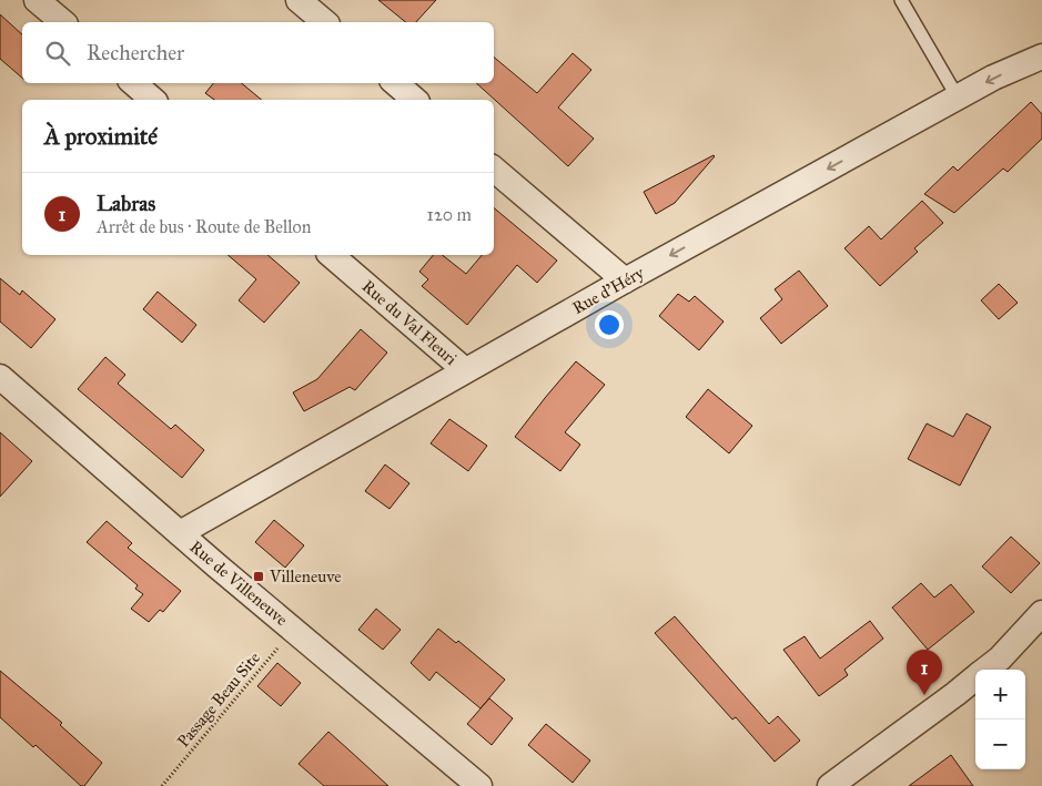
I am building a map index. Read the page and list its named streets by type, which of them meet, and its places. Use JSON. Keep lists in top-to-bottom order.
{
  "streets": {
    "street": ["Rue d'Héry", "Rue du Val Fleuri", "Rue de Villeneuve"],
    "path": ["Passage Beau Site"]
  },
  "crossings": [
    ["Rue d'Héry", "Rue du Val Fleuri"],
    ["Rue d'Héry", "Rue de Villeneuve"],
    ["Rue de Villeneuve", "Passage Beau Site"]
  ],
  "one_way": ["Rue d'Héry"],
  "places": {
    "transit": ["Villeneuve"]
  },
  "page": {
    "search": "Rechercher",
    "heading": "À proximité",
    "list": [
      {
        "mark": "1",
        "name": "Labras",
        "note": "Arrêt de bus · Route de Bellon",
        "value": "120 m"
      }
    ],
    "pins": "1",
    "map_buttons": ["+", "−"]
  }
}
